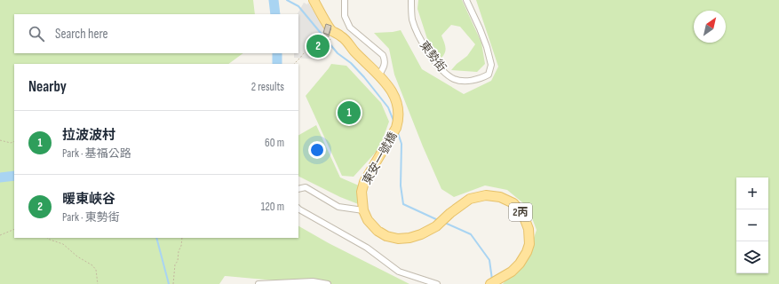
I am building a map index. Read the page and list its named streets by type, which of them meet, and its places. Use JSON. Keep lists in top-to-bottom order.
{
  "streets": {
    "main road": ["東安一號橋", "2丙"],
    "street": ["東勢街"]
  },
  "crossings": [
    ["東安一號橋", "2丙"]
  ],
  "north": "top right",
  "page": {
    "search": "Search here",
    "pins": ["2", "1"],
    "heading": ["Nearby", "2 results"],
    "list": [
      {
        "mark": "1",
        "name": "拉波波村",
        "note": "Park · 基福公路",
        "value": "60 m"
      },
      {
        "mark": "2",
        "name": "暖東峽谷",
        "note": "Park · 東勢街",
        "value": "120 m"
      }
    ],
    "map_buttons": ["+", "−"]
  }
}
